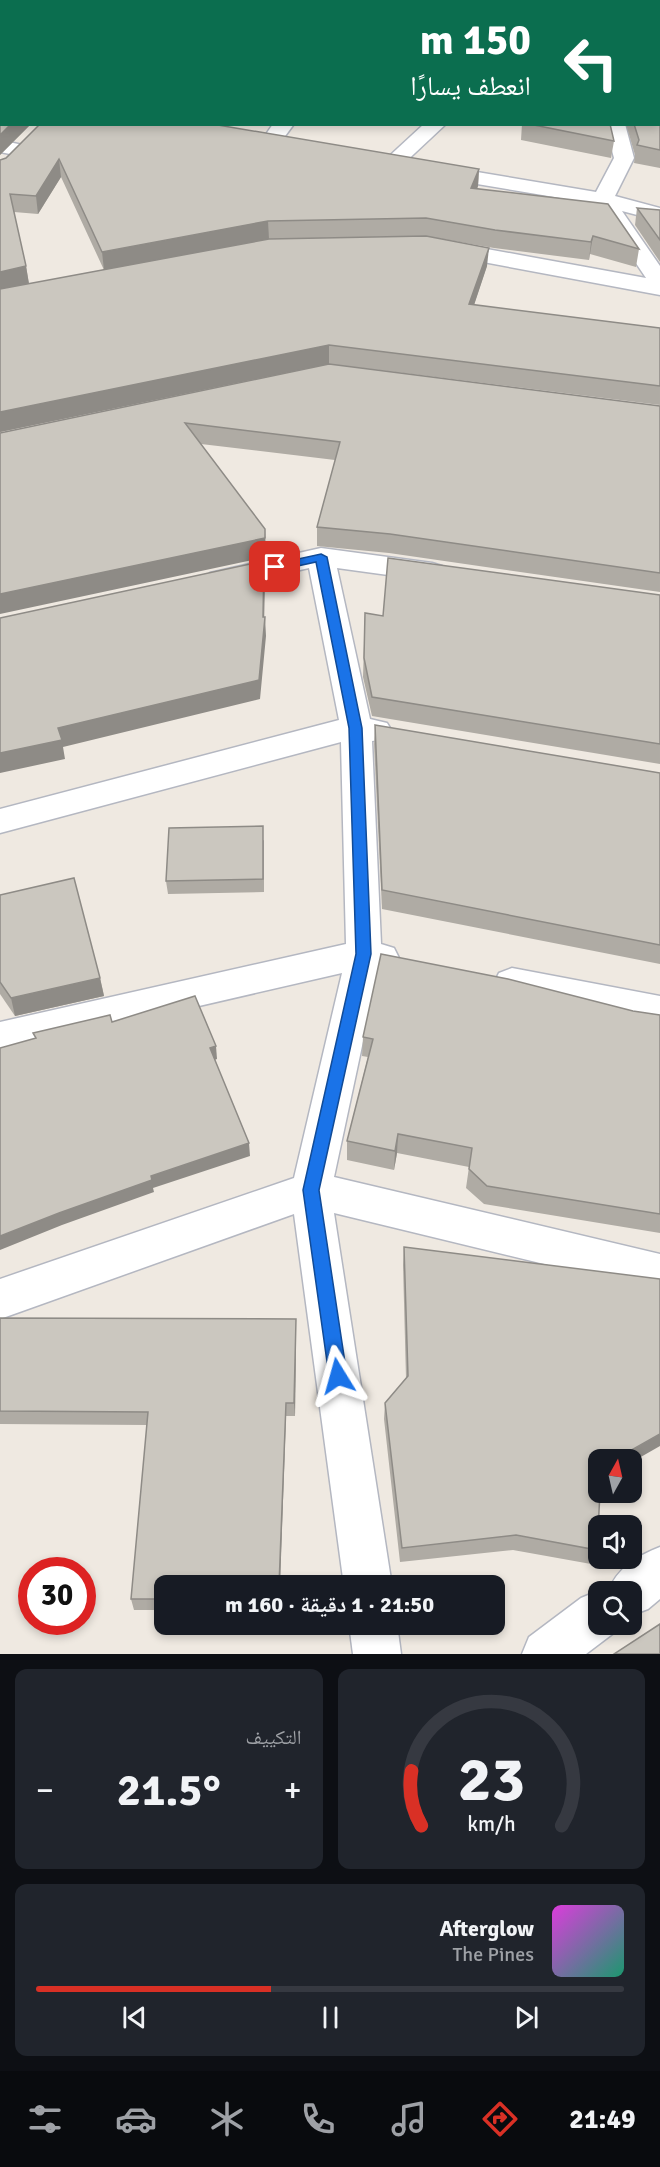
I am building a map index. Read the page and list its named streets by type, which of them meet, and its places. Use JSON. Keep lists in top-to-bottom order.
{
  "north": "top",
  "page": {
    "turn": ["150 m", "انعطف يسارًا"],
    "limit": "30",
    "trip": "21:50 · 1 دقيقة · 160 m",
    "tile": "التكييف",
    "heat": ["−", "21.5°", "+"],
    "song": ["Afterglow", "The Pines"],
    "tabs": "21:49",
    "gauge": ["23", "km/h"]
  }
}
